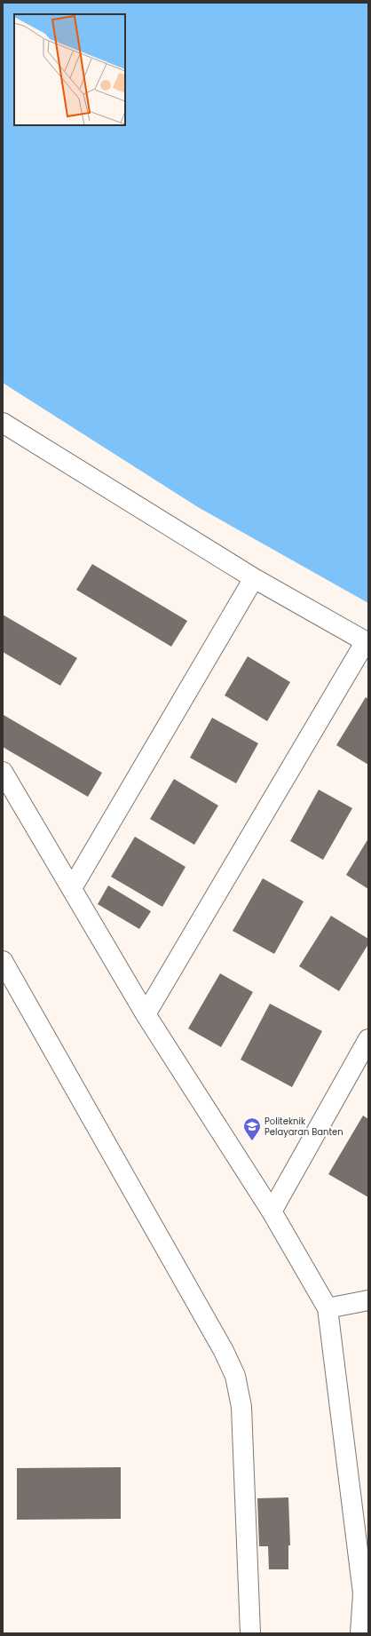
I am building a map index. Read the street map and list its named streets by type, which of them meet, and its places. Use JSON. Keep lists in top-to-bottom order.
{
  "places": {
    "school or university": ["Politeknik Pelayaran Banten"]
  }
}
